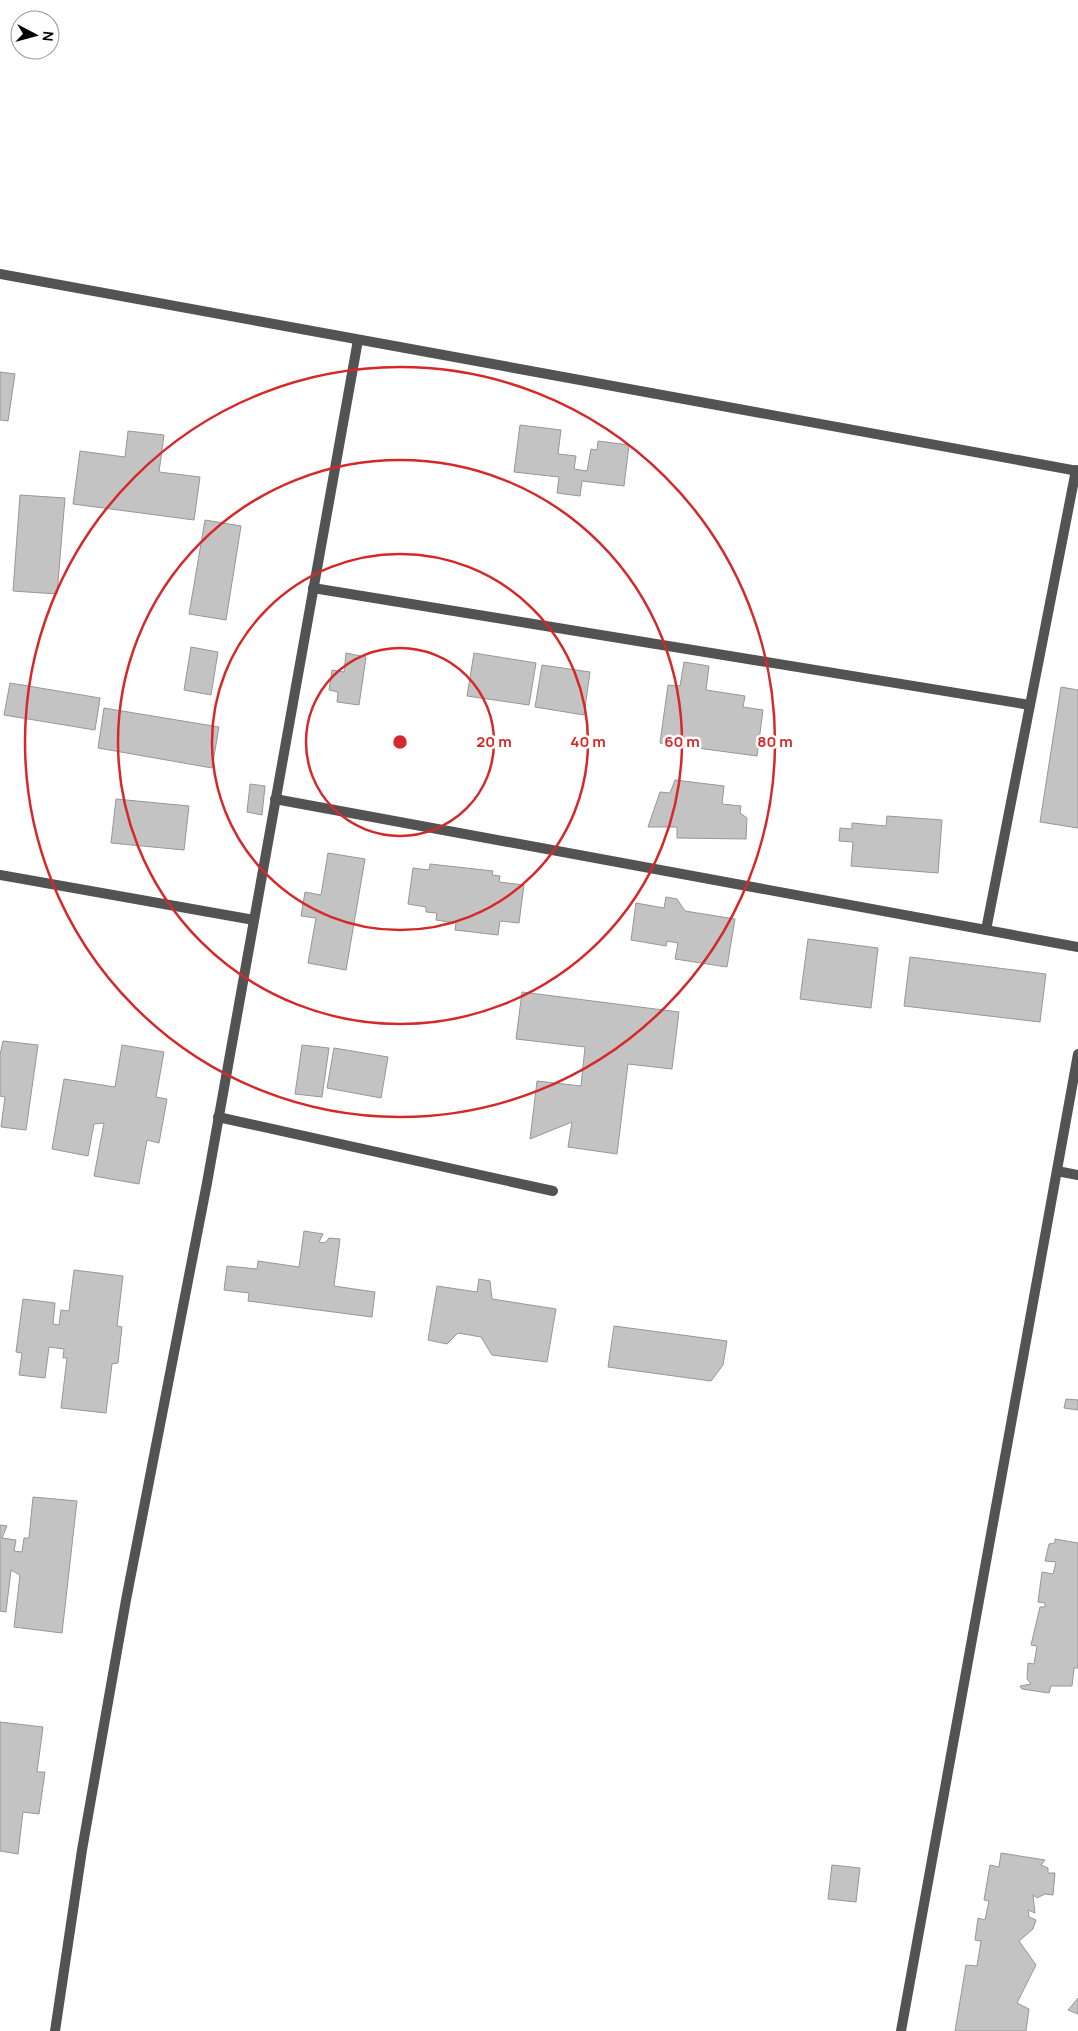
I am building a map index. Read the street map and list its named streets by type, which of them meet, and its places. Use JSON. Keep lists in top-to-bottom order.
{
  "north": "right",
  "rings": [
    "20 m",
    "40 m",
    "60 m",
    "80 m"
  ]
}
